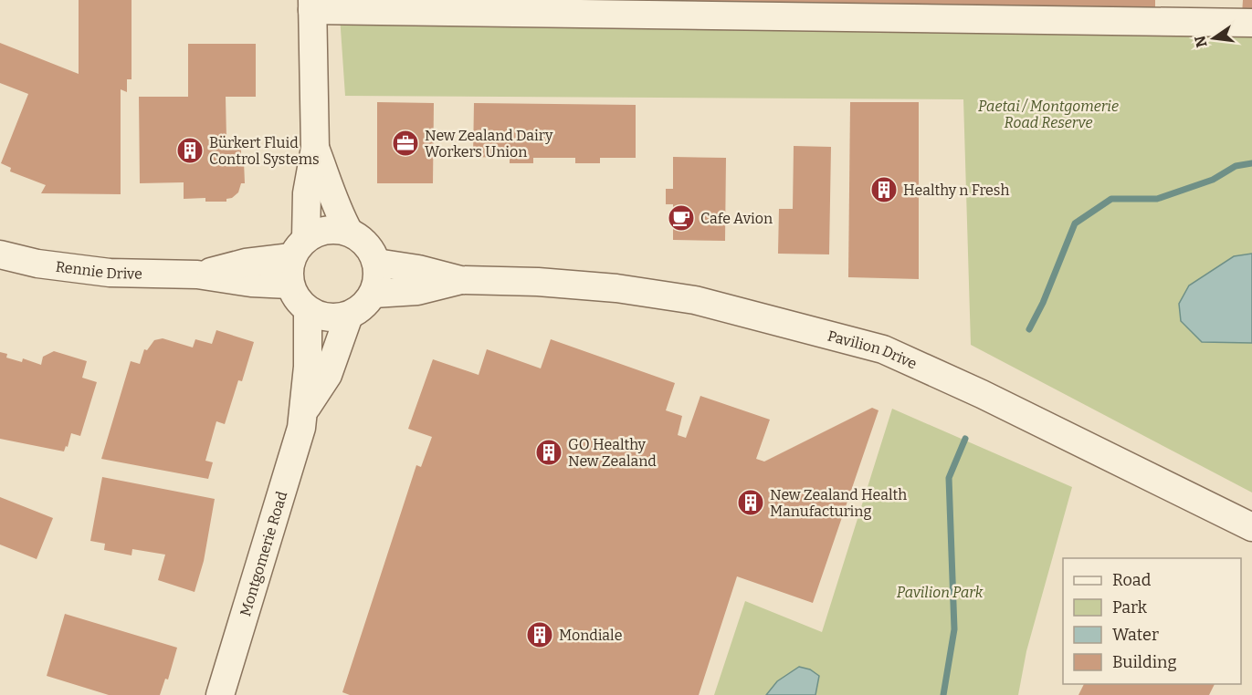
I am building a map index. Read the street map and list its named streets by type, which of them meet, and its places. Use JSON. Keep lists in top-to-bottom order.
{
  "streets": {
    "street": ["Rennie Drive", "Pavilion Drive", "Montgomerie Road"]
  },
  "crossings": [
    ["Rennie Drive", "Pavilion Drive"],
    ["Rennie Drive", "Montgomerie Road"],
    ["Pavilion Drive", "Montgomerie Road"]
  ],
  "parks": ["Paetai / Montgomerie Road Reserve", "Pavilion Park"],
  "places": {
    "office": ["New Zealand Dairy Workers Union"],
    "building": [
      "Bürkert Fluid Control Systems",
      "Healthy n Fresh",
      "GO Healthy New Zealand",
      "New Zealand Health Manufacturing",
      "Mondiale"
    ],
    "cafe": ["Cafe Avion"]
  },
  "legend": [
    "Road",
    "Park",
    "Water",
    "Building"
  ],
  "north": "left"
}
